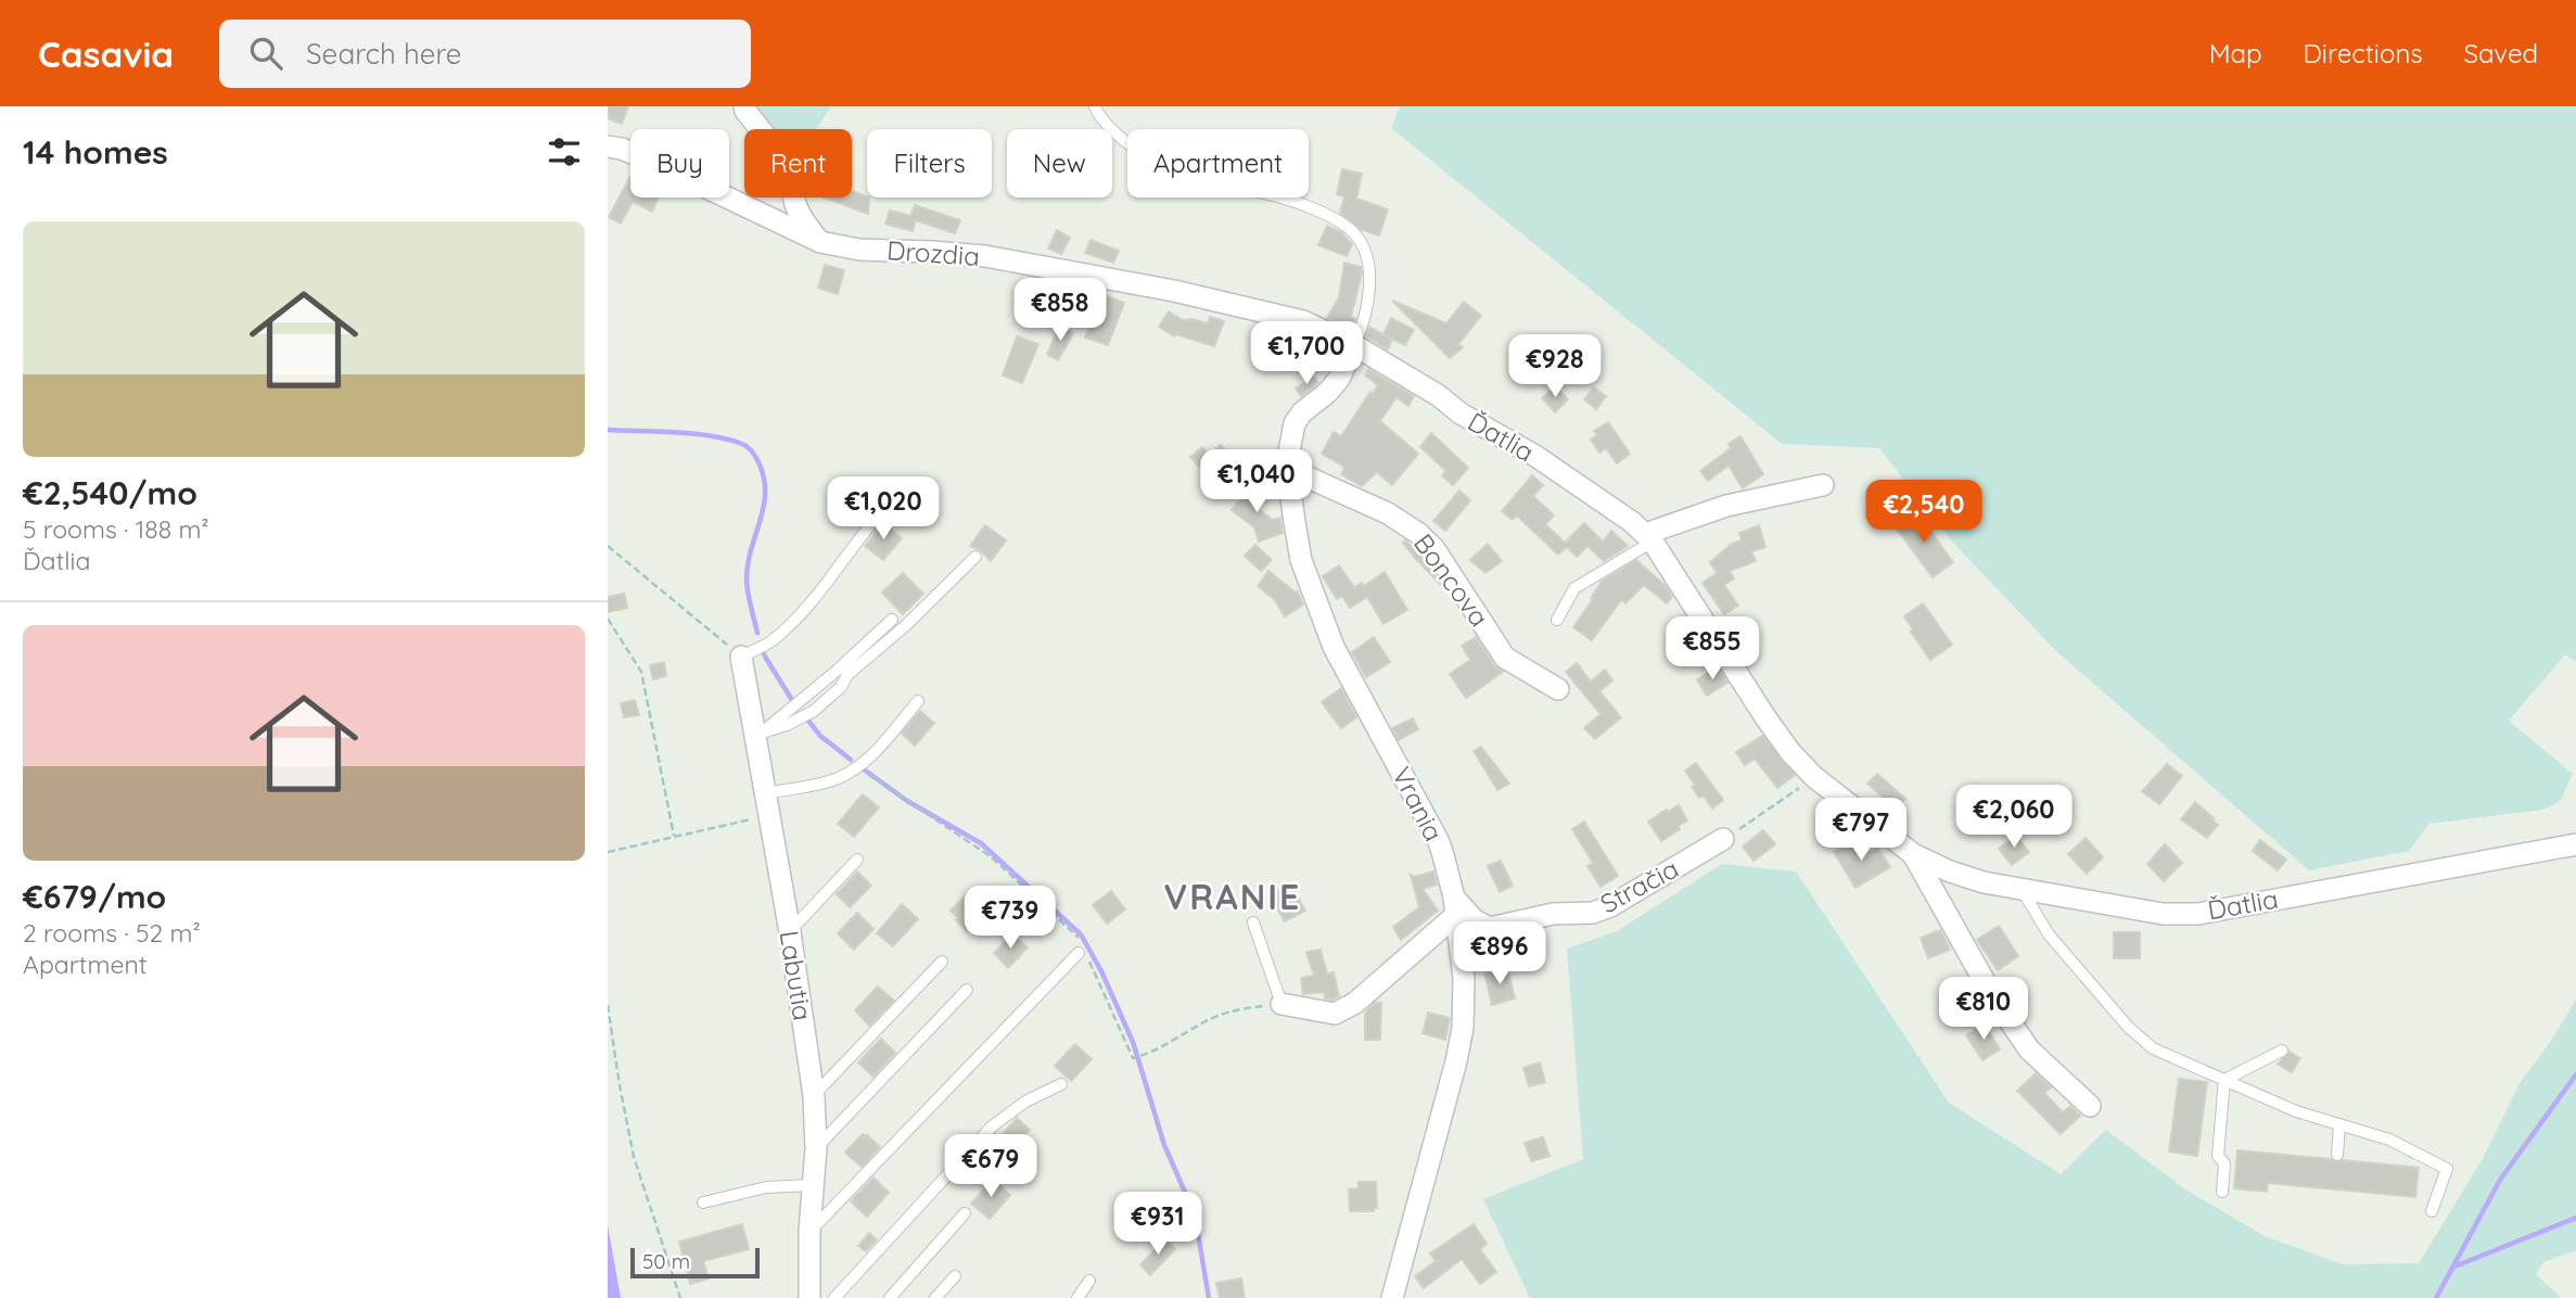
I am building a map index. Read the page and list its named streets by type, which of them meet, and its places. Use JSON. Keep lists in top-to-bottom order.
{
  "streets": {
    "street": [
      "Drozdia",
      "Ďatlia",
      "Boncova",
      "Vrania",
      "Stračia",
      "Labutia"
    ]
  },
  "crossings": [
    ["Drozdia", "Ďatlia"],
    ["Drozdia", "Vrania"],
    ["Ďatlia", "Vrania"],
    ["Boncova", "Vrania"],
    ["Vrania", "Stračia"]
  ],
  "districts": ["VRANIE"],
  "scale_bar": "50 m",
  "page": {
    "header": "Casavia",
    "search": "Search here",
    "nav": ["Map", "Directions", "Saved"],
    "heading": "14 homes",
    "chip": [
      "Buy",
      "Rent",
      "Filters",
      "New",
      "Apartment"
    ],
    "list": [
      {
        "name": "€2,540/mo",
        "note": "5 rooms · 188 m² · Ďatlia"
      },
      {
        "name": "€679/mo",
        "note": "2 rooms · 52 m² · Apartment"
      }
    ],
    "price": [
      "€858",
      "€1,700",
      "€928",
      "€1,040",
      "€1,020",
      "€2,540",
      "€855",
      "€2,060",
      "€797",
      "€739",
      "€896",
      "€810",
      "€679",
      "€931"
    ],
    "scale": "50 m"
  }
}
